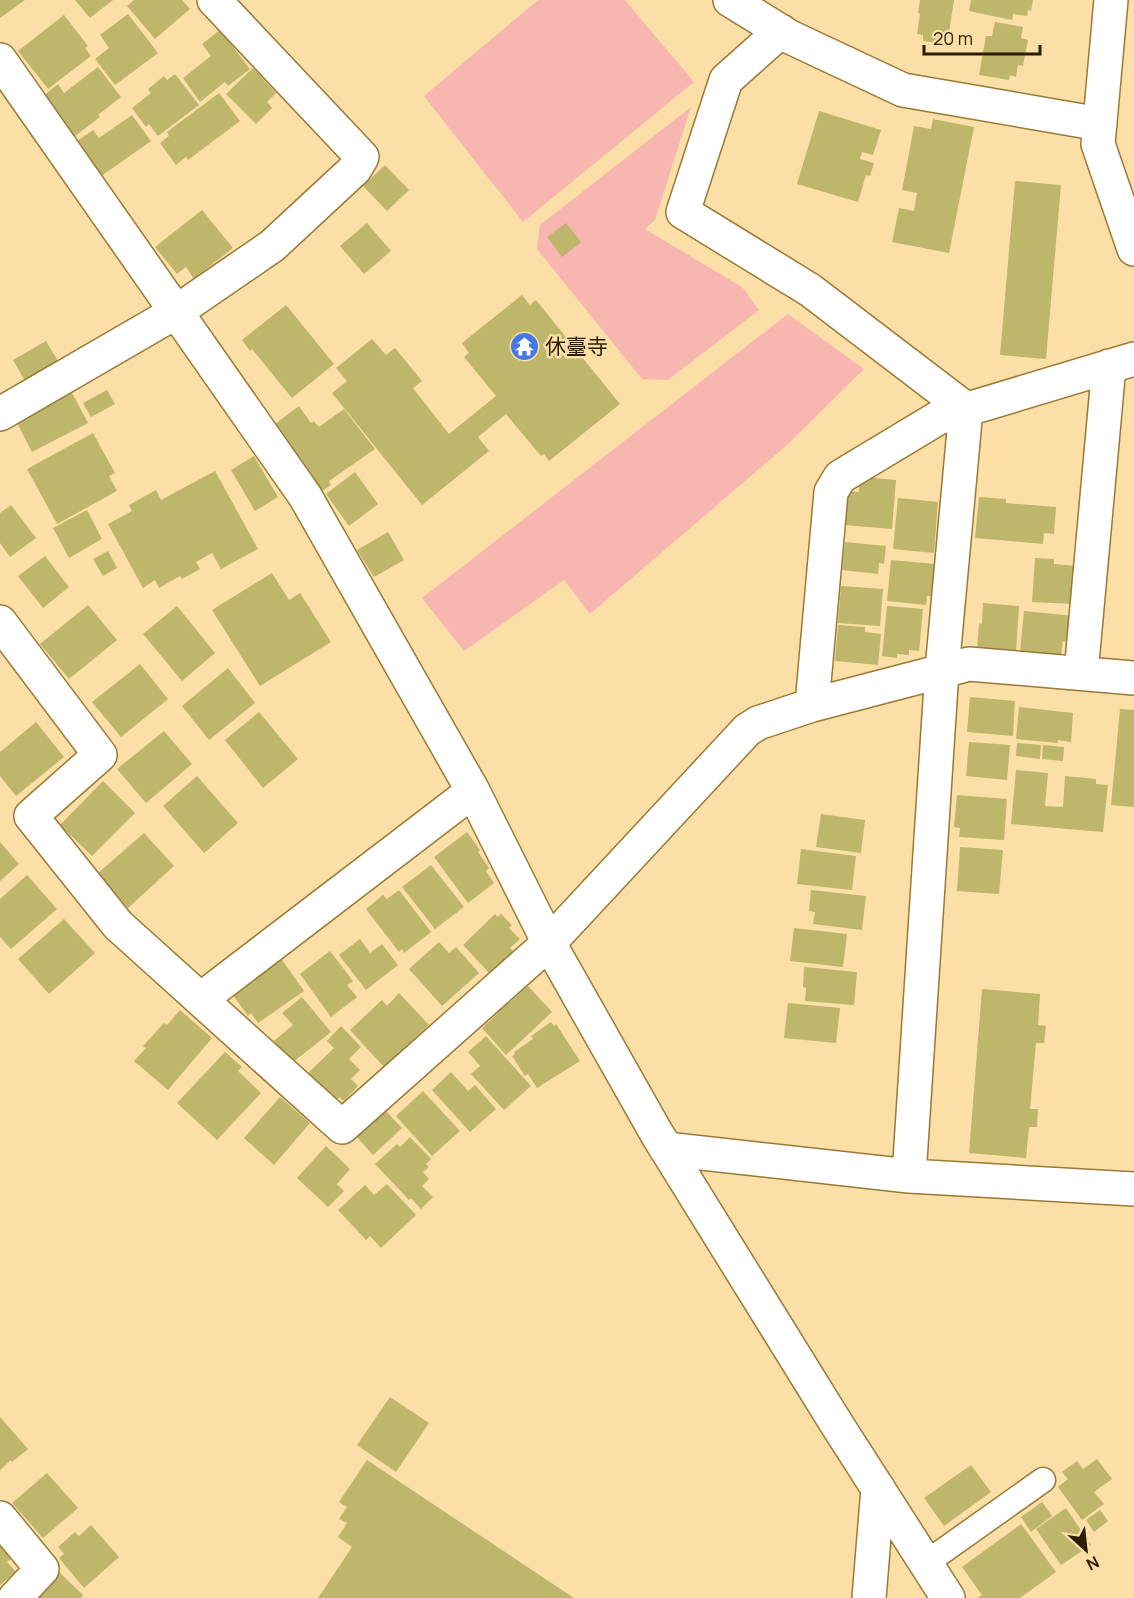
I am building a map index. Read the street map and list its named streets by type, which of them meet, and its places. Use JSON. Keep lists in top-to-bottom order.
{
  "places": {
    "temple": ["休臺寺"]
  },
  "scale_bar": "20 m",
  "north": "bottom right"
}
